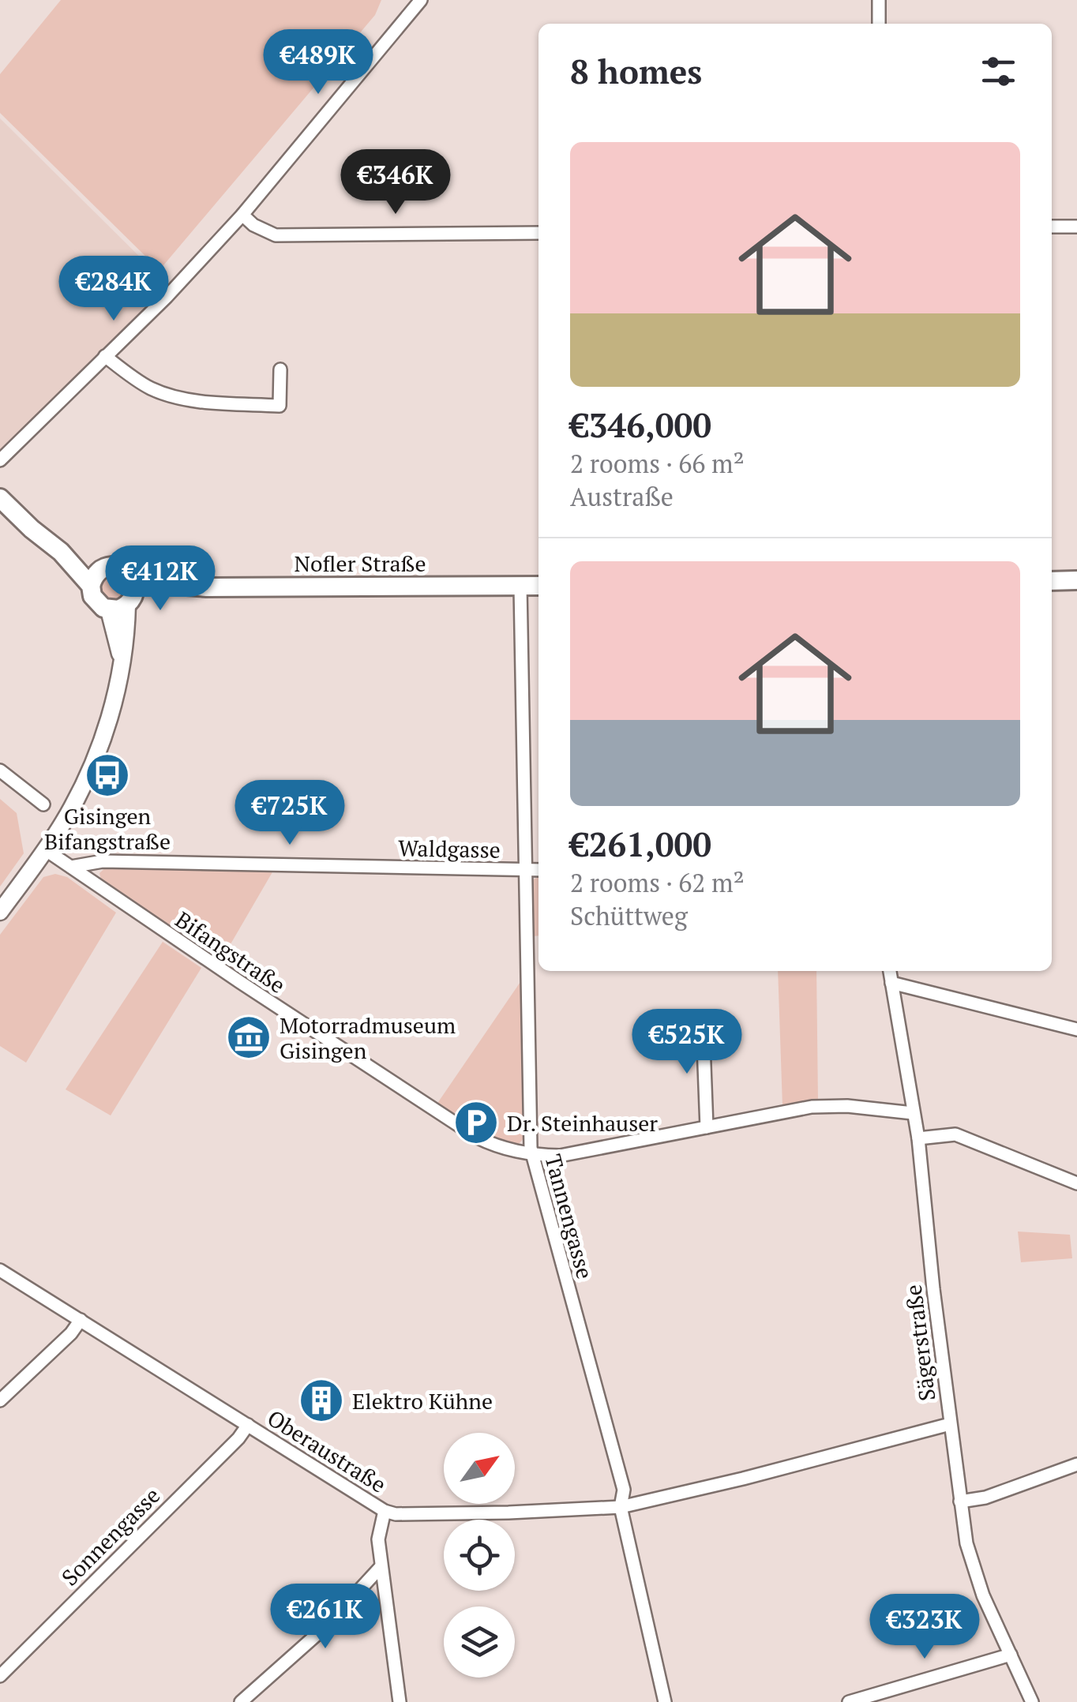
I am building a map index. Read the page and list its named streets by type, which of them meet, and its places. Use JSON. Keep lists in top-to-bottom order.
{
  "streets": {
    "main road": ["Nofler Straße"],
    "street": [
      "Waldgasse",
      "Bifangstraße",
      "Tannengasse",
      "Sägerstraße",
      "Oberaustraße",
      "Sonnengasse"
    ]
  },
  "crossings": [
    ["Nofler Straße", "Tannengasse"],
    ["Waldgasse", "Bifangstraße"],
    ["Waldgasse", "Tannengasse"],
    ["Bifangstraße", "Tannengasse"],
    ["Bifangstraße", "Sägerstraße"],
    ["Tannengasse", "Oberaustraße"],
    ["Sägerstraße", "Oberaustraße"],
    ["Oberaustraße", "Sonnengasse"]
  ],
  "places": {
    "bus stop": ["Gisingen Bifangstraße"],
    "museum": ["Motorradmuseum Gisingen"],
    "parking": ["Dr. Steinhauser"],
    "building": ["Elektro Kühne"]
  },
  "north": "top right",
  "page": {
    "heading": "8 homes",
    "price": [
      "€489K",
      "€346K",
      "€284K",
      "€412K",
      "€725K",
      "€525K",
      "€261K",
      "€323K"
    ],
    "list": [
      {
        "name": "€346,000",
        "note": "2 rooms · 66 m² · Austraße"
      },
      {
        "name": "€261,000",
        "note": "2 rooms · 62 m² · Schüttweg"
      }
    ]
  }
}
